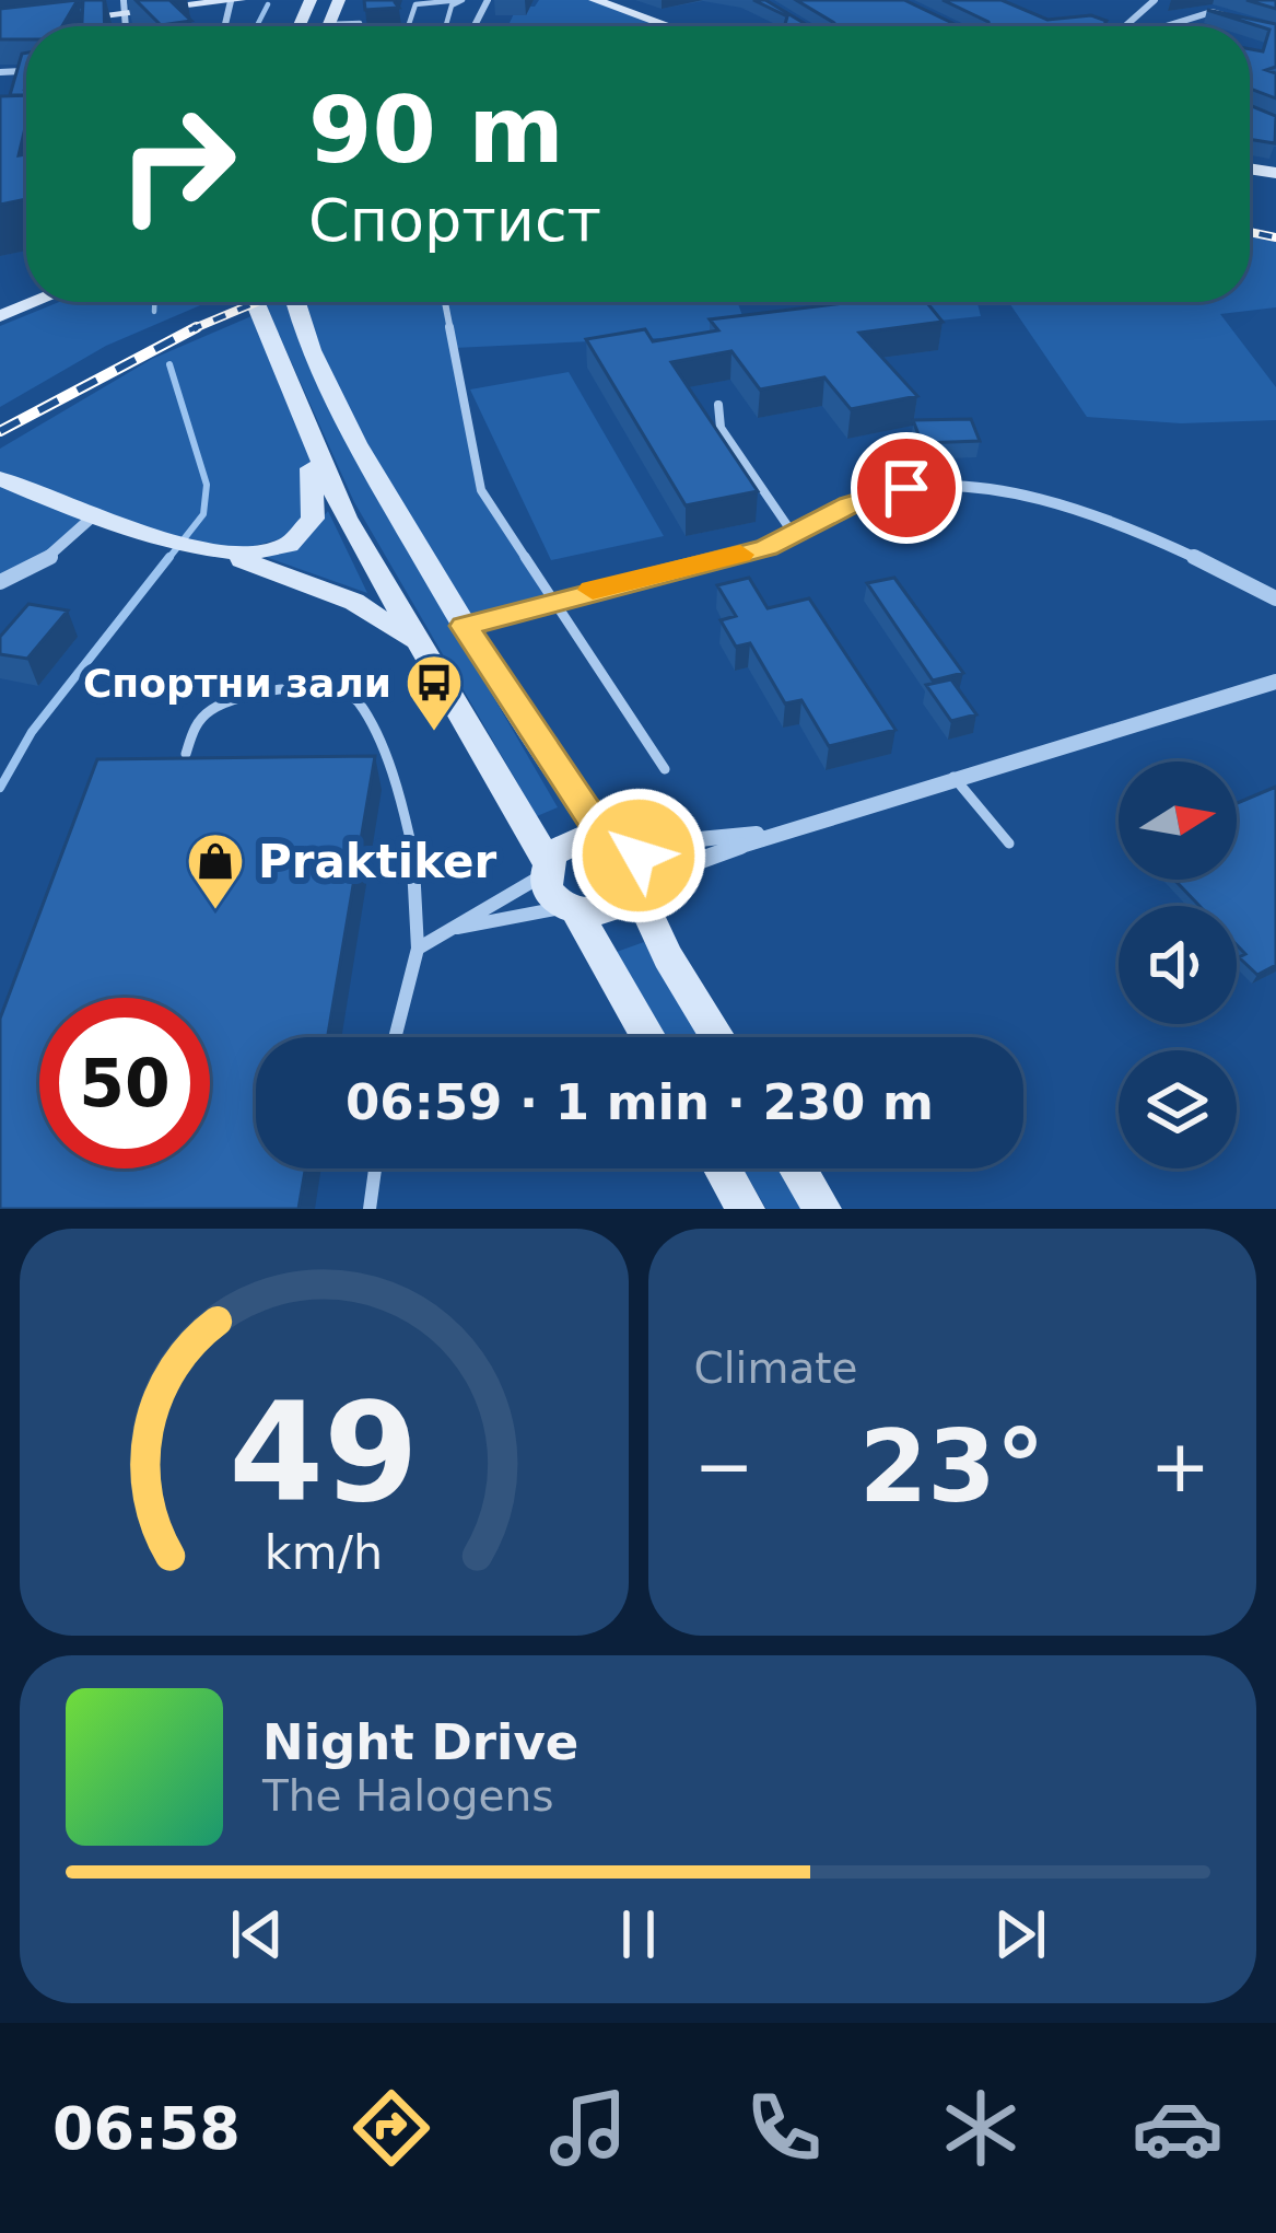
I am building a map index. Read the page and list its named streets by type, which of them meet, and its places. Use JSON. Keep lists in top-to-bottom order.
{
  "places": {
    "bus stop": ["Спортни зали"],
    "shop": ["Praktiker"]
  },
  "north": "right",
  "page": {
    "turn": ["90 m", "Спортист"],
    "limit": "50",
    "trip": "06:59 · 1 min · 230 m",
    "tile": "Climate",
    "heat": ["−", "23°", "+"],
    "song": ["Night Drive", "The Halogens"],
    "tabs": "06:58",
    "gauge": ["49", "km/h"]
  }
}
